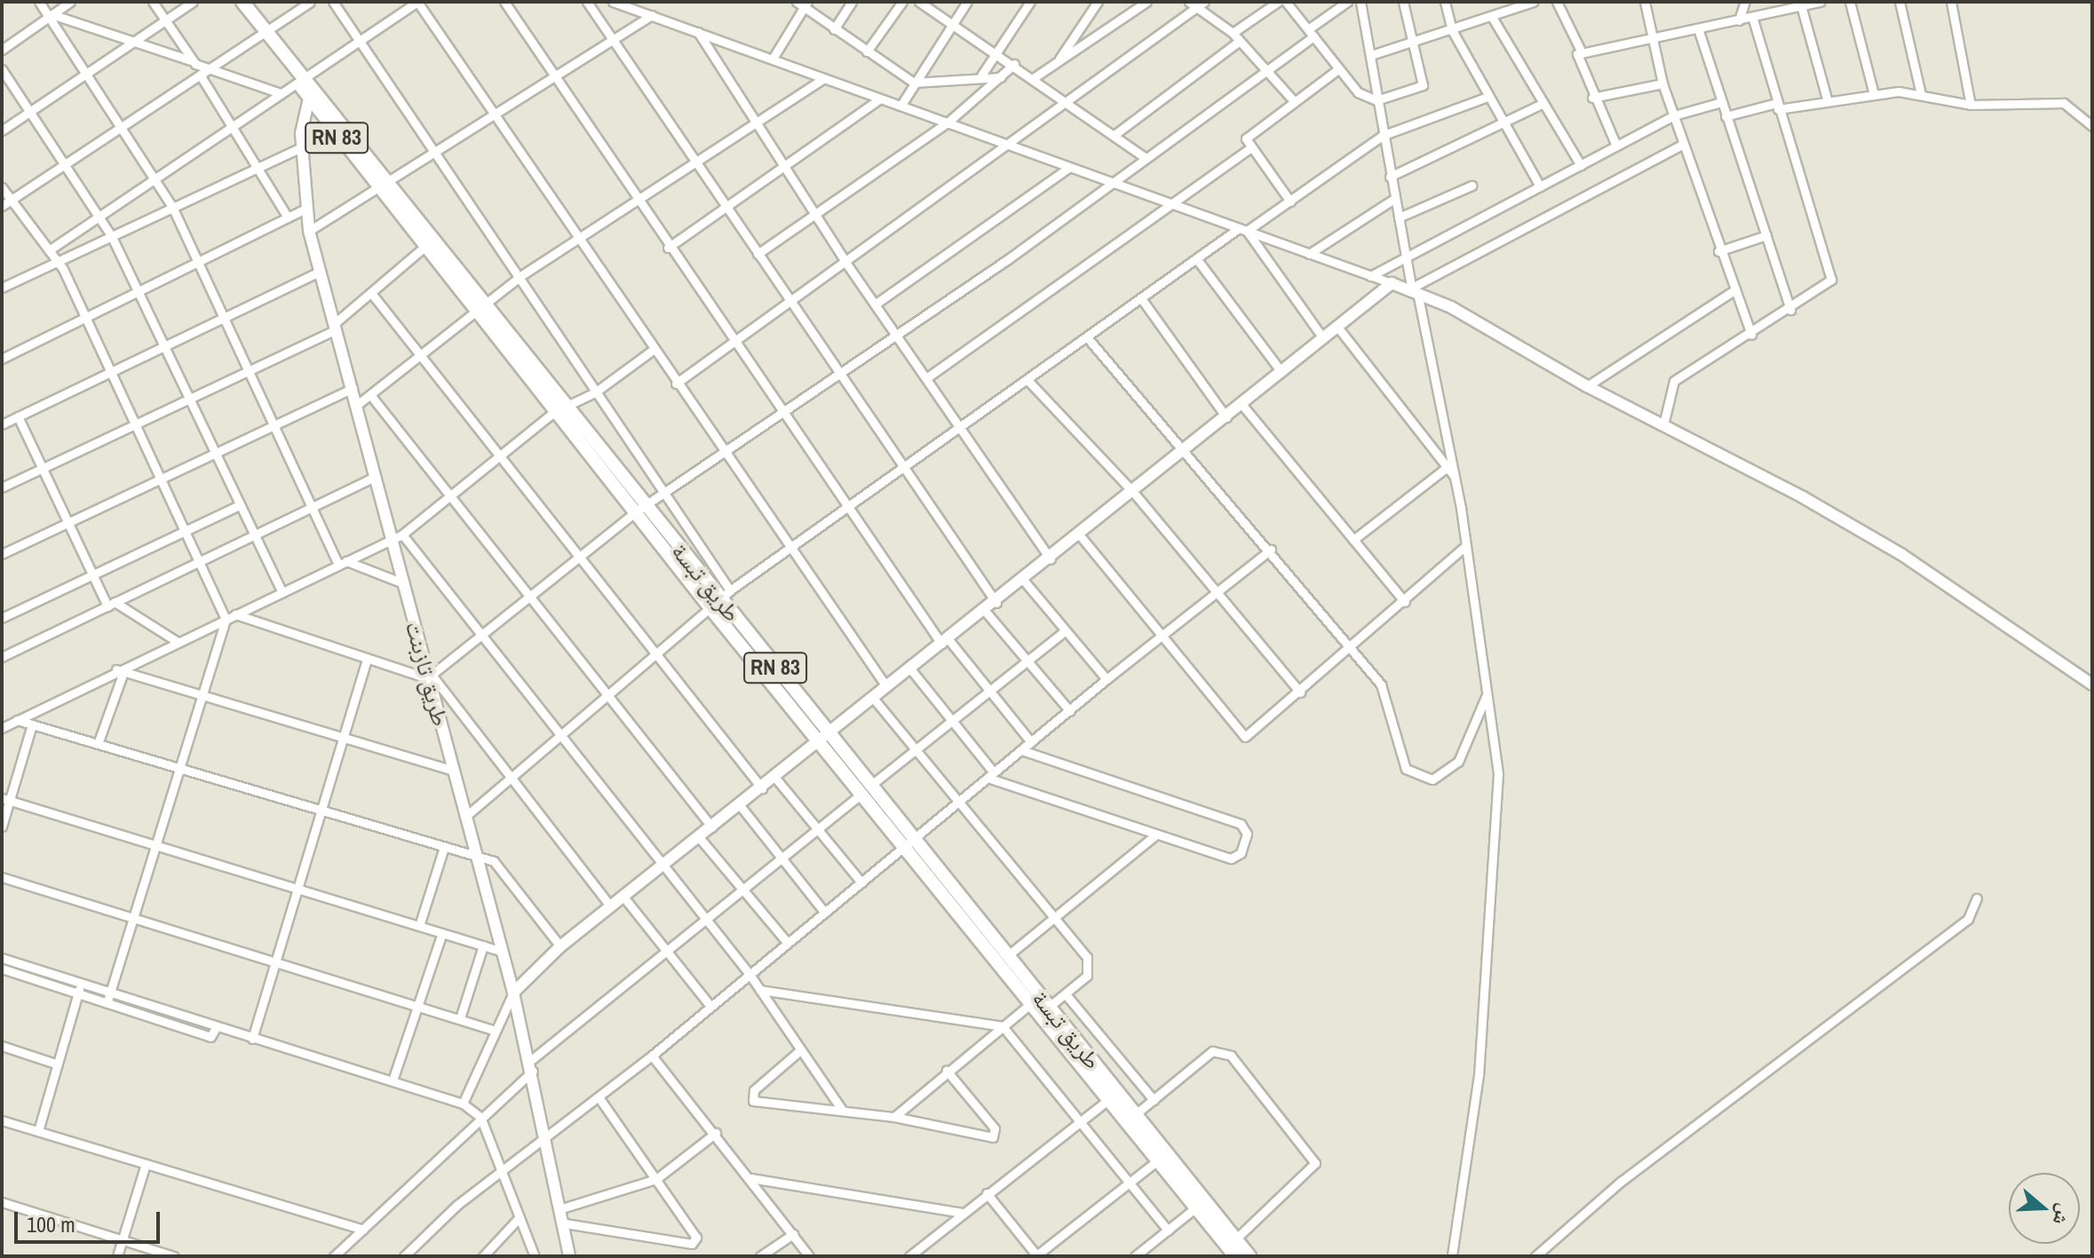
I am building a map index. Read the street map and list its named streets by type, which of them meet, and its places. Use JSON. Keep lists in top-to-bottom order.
{
  "streets": {
    "main road": ["RN 83", "طريق تبسة"],
    "street": ["طريق تازبنت"]
  },
  "crossings": [
    ["طريق تبسة", "طريق تازبنت"]
  ],
  "scale_bar": "100 m",
  "north": "right"
}
